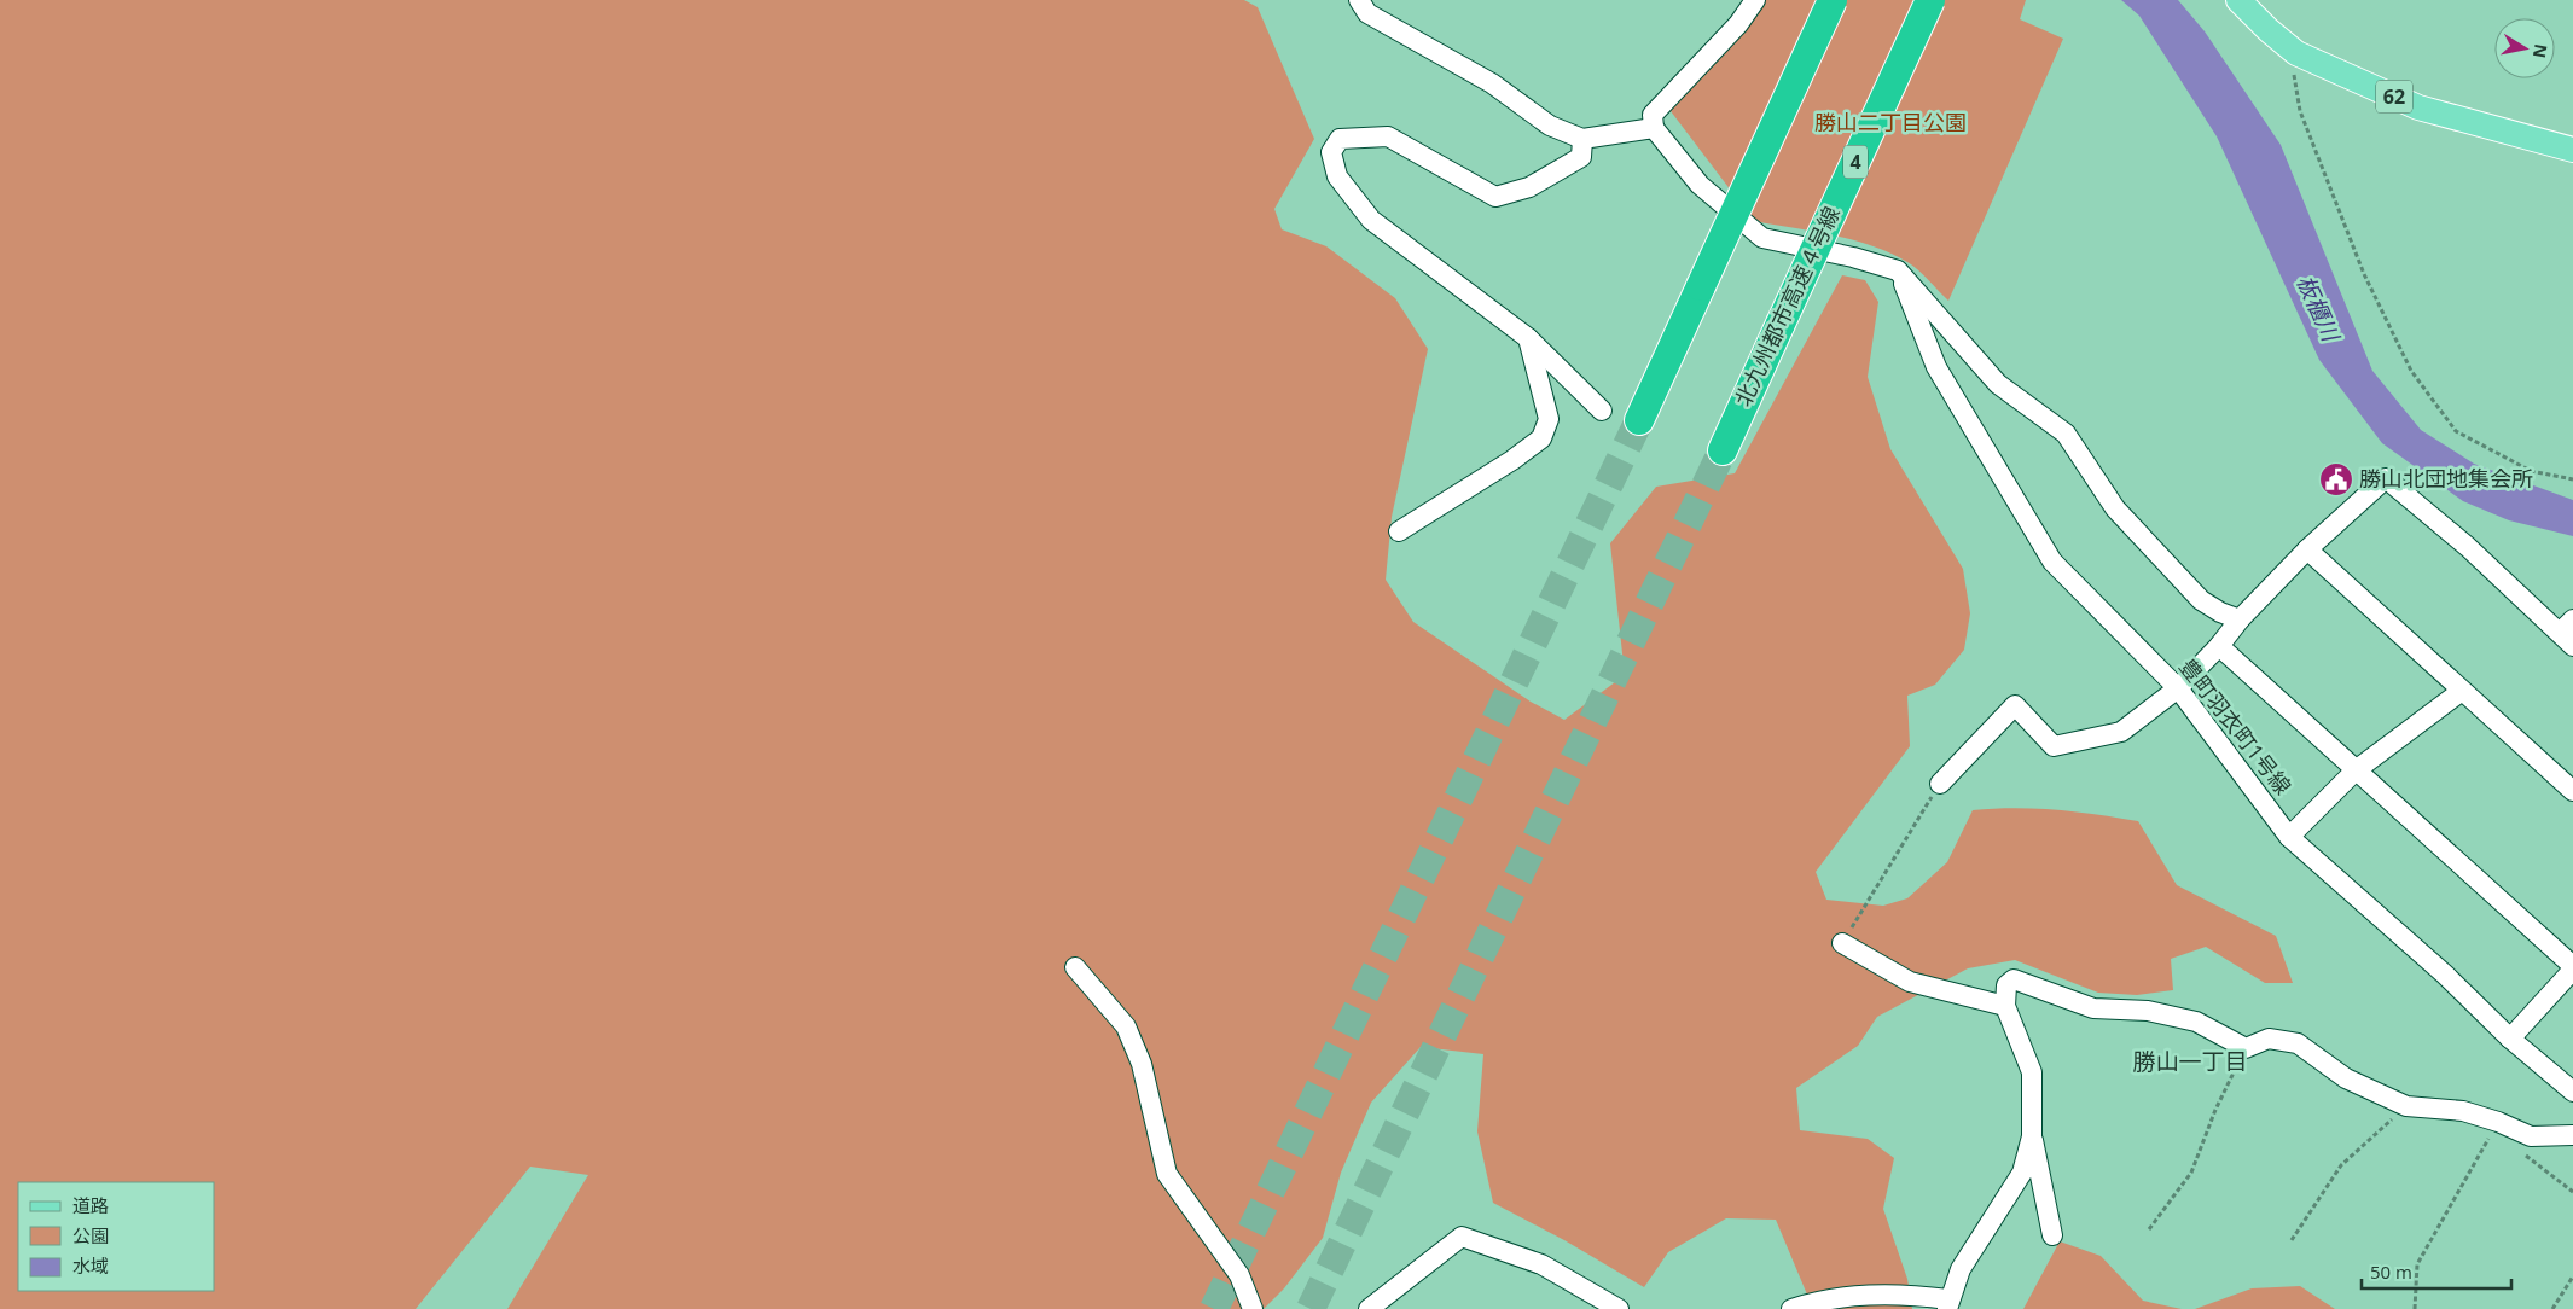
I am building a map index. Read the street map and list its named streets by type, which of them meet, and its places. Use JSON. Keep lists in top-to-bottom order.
{
  "streets": {
    "highway": ["4", "北九州都市高速４号線"],
    "main road": ["62"],
    "street": ["豊町羽衣町1号線"]
  },
  "districts": ["勝山一丁目"],
  "water": ["板櫃川"],
  "parks": ["勝山二丁目公園"],
  "places": {
    "public building": ["勝山北団地集会所"]
  },
  "legend": ["道路", "公園", "水域"],
  "scale_bar": "50 m",
  "north": "right"
}
